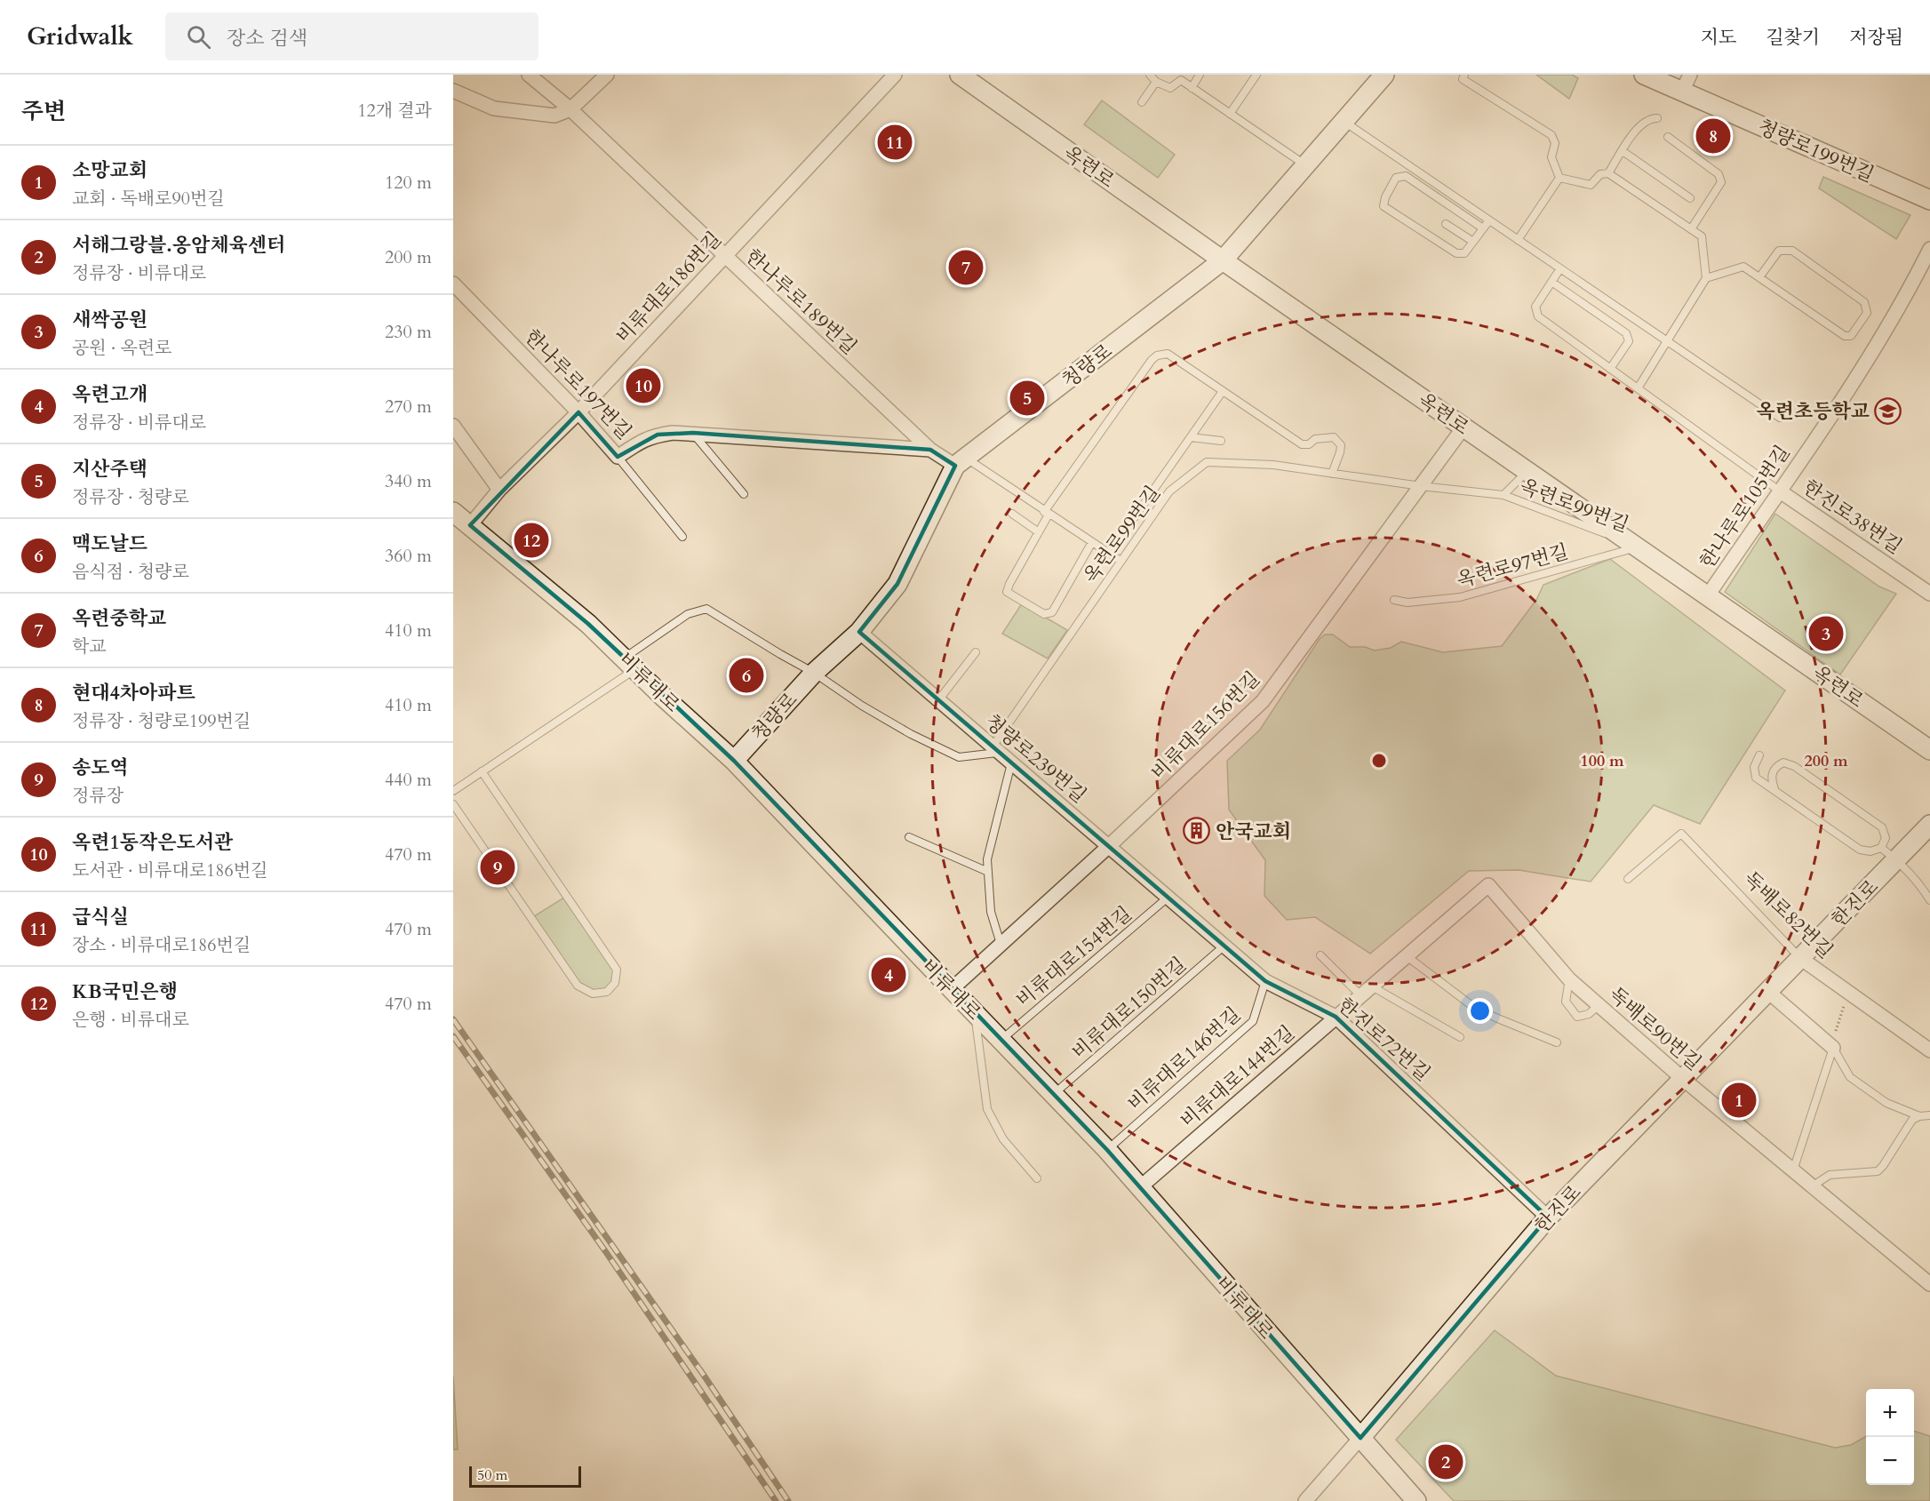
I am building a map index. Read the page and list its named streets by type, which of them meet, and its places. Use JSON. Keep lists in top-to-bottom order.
{
  "streets": {
    "street": [
      "청량로199번길",
      "옥련로",
      "비류대로186번길",
      "한나루로189번길",
      "청량로",
      "한나루로197번길",
      "한나루로105번길",
      "한진로38번길",
      "비류대로",
      "비류대로156번길",
      "청량로239번길",
      "한진로",
      "독배로82번길",
      "독배로90번길",
      "한진로72번길",
      "비류대로144번길"
    ],
    "lane": [
      "옥련로99번길",
      "옥련로97번길",
      "비류대로154번길",
      "비류대로150번길",
      "비류대로146번길"
    ]
  },
  "crossings": [
    ["옥련로", "청량로"],
    ["옥련로", "옥련로99번길"],
    ["옥련로", "한나루로105번길"],
    ["옥련로", "옥련로97번길"],
    ["옥련로", "비류대로156번길"],
    ["비류대로186번길", "한나루로189번길"],
    ["비류대로186번길", "한나루로197번길"],
    ["비류대로186번길", "비류대로"],
    ["한나루로189번길", "청량로"],
    ["한나루로189번길", "한나루로197번길"],
    ["청량로", "비류대로"],
    ["청량로", "청량로239번길"],
    ["옥련로99번길", "옥련로97번길"],
    ["옥련로99번길", "비류대로156번길"],
    ["옥련로99번길", "청량로239번길"],
    ["한나루로105번길", "한진로38번길"],
    ["비류대로", "비류대로156번길"],
    ["비류대로", "한진로"],
    ["비류대로", "비류대로154번길"],
    ["비류대로", "비류대로150번길"],
    ["비류대로", "비류대로146번길"],
    ["비류대로", "비류대로144번길"],
    ["비류대로156번길", "청량로239번길"],
    ["비류대로156번길", "한진로72번길"],
    ["청량로239번길", "한진로72번길"],
    ["한진로", "독배로82번길"],
    ["한진로", "독배로90번길"],
    ["한진로", "한진로72번길"],
    ["비류대로154번길", "한진로72번길"],
    ["비류대로150번길", "한진로72번길"],
    ["독배로90번길", "비류대로144번길"],
    ["한진로72번길", "비류대로146번길"],
    ["한진로72번길", "비류대로144번길"]
  ],
  "places": {
    "school or university": ["옥련초등학교"],
    "building": ["안국교회"]
  },
  "scale_bar": "50 m",
  "page": {
    "header": "Gridwalk",
    "search": "장소 검색",
    "nav": ["지도", "길찾기", "저장됨"],
    "heading": ["주변", "12개 결과"],
    "pins": [
      "8",
      "11",
      "7",
      "10",
      "5",
      "12",
      "3",
      "6",
      "9",
      "4",
      "1",
      "2"
    ],
    "list": [
      {
        "mark": "1",
        "name": "소망교회",
        "note": "교회 · 독배로90번길",
        "value": "120 m"
      },
      {
        "mark": "2",
        "name": "서해그랑블.옹암체육센터",
        "note": "정류장 · 비류대로",
        "value": "200 m"
      },
      {
        "mark": "3",
        "name": "새싹공원",
        "note": "공원 · 옥련로",
        "value": "230 m"
      },
      {
        "mark": "4",
        "name": "옥련고개",
        "note": "정류장 · 비류대로",
        "value": "270 m"
      },
      {
        "mark": "5",
        "name": "지산주택",
        "note": "정류장 · 청량로",
        "value": "340 m"
      },
      {
        "mark": "6",
        "name": "맥도날드",
        "note": "음식점 · 청량로",
        "value": "360 m"
      },
      {
        "mark": "7",
        "name": "옥련중학교",
        "note": "학교",
        "value": "410 m"
      },
      {
        "mark": "8",
        "name": "현대4차아파트",
        "note": "정류장 · 청량로199번길",
        "value": "410 m"
      },
      {
        "mark": "9",
        "name": "송도역",
        "note": "정류장",
        "value": "440 m"
      },
      {
        "mark": "10",
        "name": "옥련1동작은도서관",
        "note": "도서관 · 비류대로186번길",
        "value": "470 m"
      },
      {
        "mark": "11",
        "name": "급식실",
        "note": "장소 · 비류대로186번길",
        "value": "470 m"
      },
      {
        "mark": "12",
        "name": "KB국민은행",
        "note": "은행 · 비류대로",
        "value": "470 m"
      }
    ],
    "map_buttons": ["+", "−"],
    "scale": "50 m"
  },
  "rings": ["100 m", "200 m"]
}
